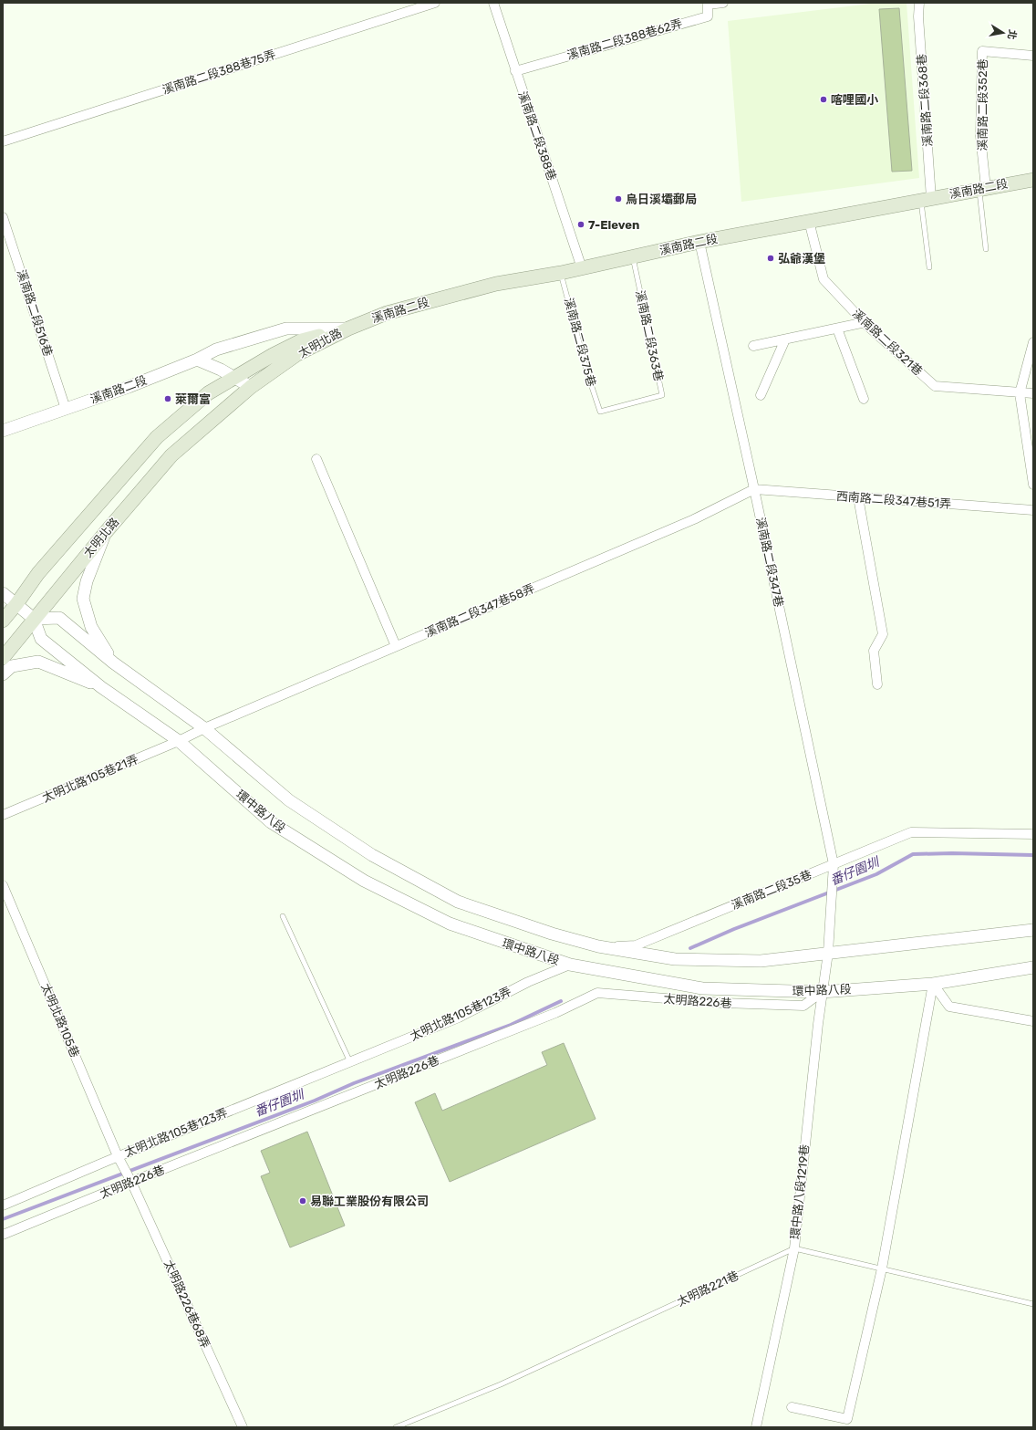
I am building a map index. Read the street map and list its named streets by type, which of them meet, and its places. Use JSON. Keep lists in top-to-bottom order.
{
  "streets": {
    "main road": ["溪南路二段", "太明北路"],
    "street": [
      "溪南路二段388巷62弄",
      "溪南路二段388巷75弄",
      "溪南路二段368巷",
      "溪南路二段352巷",
      "溪南路二段388巷",
      "溪南路二段516巷",
      "溪南路二段321巷",
      "西南路二段347巷51弄",
      "溪南路二段347巷",
      "溪南路二段347巷58弄",
      "太明北路105巷21弄",
      "環中路八段",
      "溪南路二段35巷",
      "太明路226巷",
      "太明北路105巷123弄",
      "太明北路105巷",
      "環中路八段1219巷",
      "太明路226巷68弄"
    ],
    "lane": ["溪南路二段363巷", "溪南路二段375巷", "太明路221巷"]
  },
  "crossings": [
    ["溪南路二段388巷62弄", "溪南路二段388巷"],
    ["溪南路二段368巷", "溪南路二段"],
    ["溪南路二段352巷", "溪南路二段"],
    ["溪南路二段388巷", "溪南路二段"],
    ["溪南路二段", "溪南路二段516巷"],
    ["溪南路二段", "溪南路二段363巷"],
    ["溪南路二段", "溪南路二段375巷"],
    ["溪南路二段", "溪南路二段321巷"],
    ["溪南路二段", "太明北路"],
    ["溪南路二段", "溪南路二段347巷"],
    ["溪南路二段363巷", "溪南路二段375巷"],
    ["太明北路", "環中路八段"],
    ["西南路二段347巷51弄", "溪南路二段347巷"],
    ["西南路二段347巷51弄", "溪南路二段347巷58弄"],
    ["溪南路二段347巷", "溪南路二段347巷58弄"],
    ["溪南路二段347巷", "溪南路二段35巷"],
    ["溪南路二段347巷", "環中路八段1219巷"],
    ["溪南路二段347巷58弄", "太明北路105巷21弄"],
    ["溪南路二段347巷58弄", "環中路八段"],
    ["太明北路105巷21弄", "環中路八段"],
    ["環中路八段", "溪南路二段35巷"],
    ["環中路八段", "太明路226巷"],
    ["環中路八段", "太明北路105巷123弄"],
    ["環中路八段", "環中路八段1219巷"],
    ["太明路226巷", "太明北路105巷"],
    ["太明路226巷", "環中路八段1219巷"],
    ["太明路226巷", "太明路226巷68弄"],
    ["太明北路105巷123弄", "太明北路105巷"],
    ["太明北路105巷", "太明路226巷68弄"],
    ["環中路八段1219巷", "太明路221巷"]
  ],
  "water": ["番仔園圳"],
  "places": [
    "喀哩國小",
    "烏日溪壩郵局",
    "7-Eleven",
    "弘爺漢堡",
    "萊爾富",
    "易聯工業股份有限公司"
  ],
  "north": "right"
}
